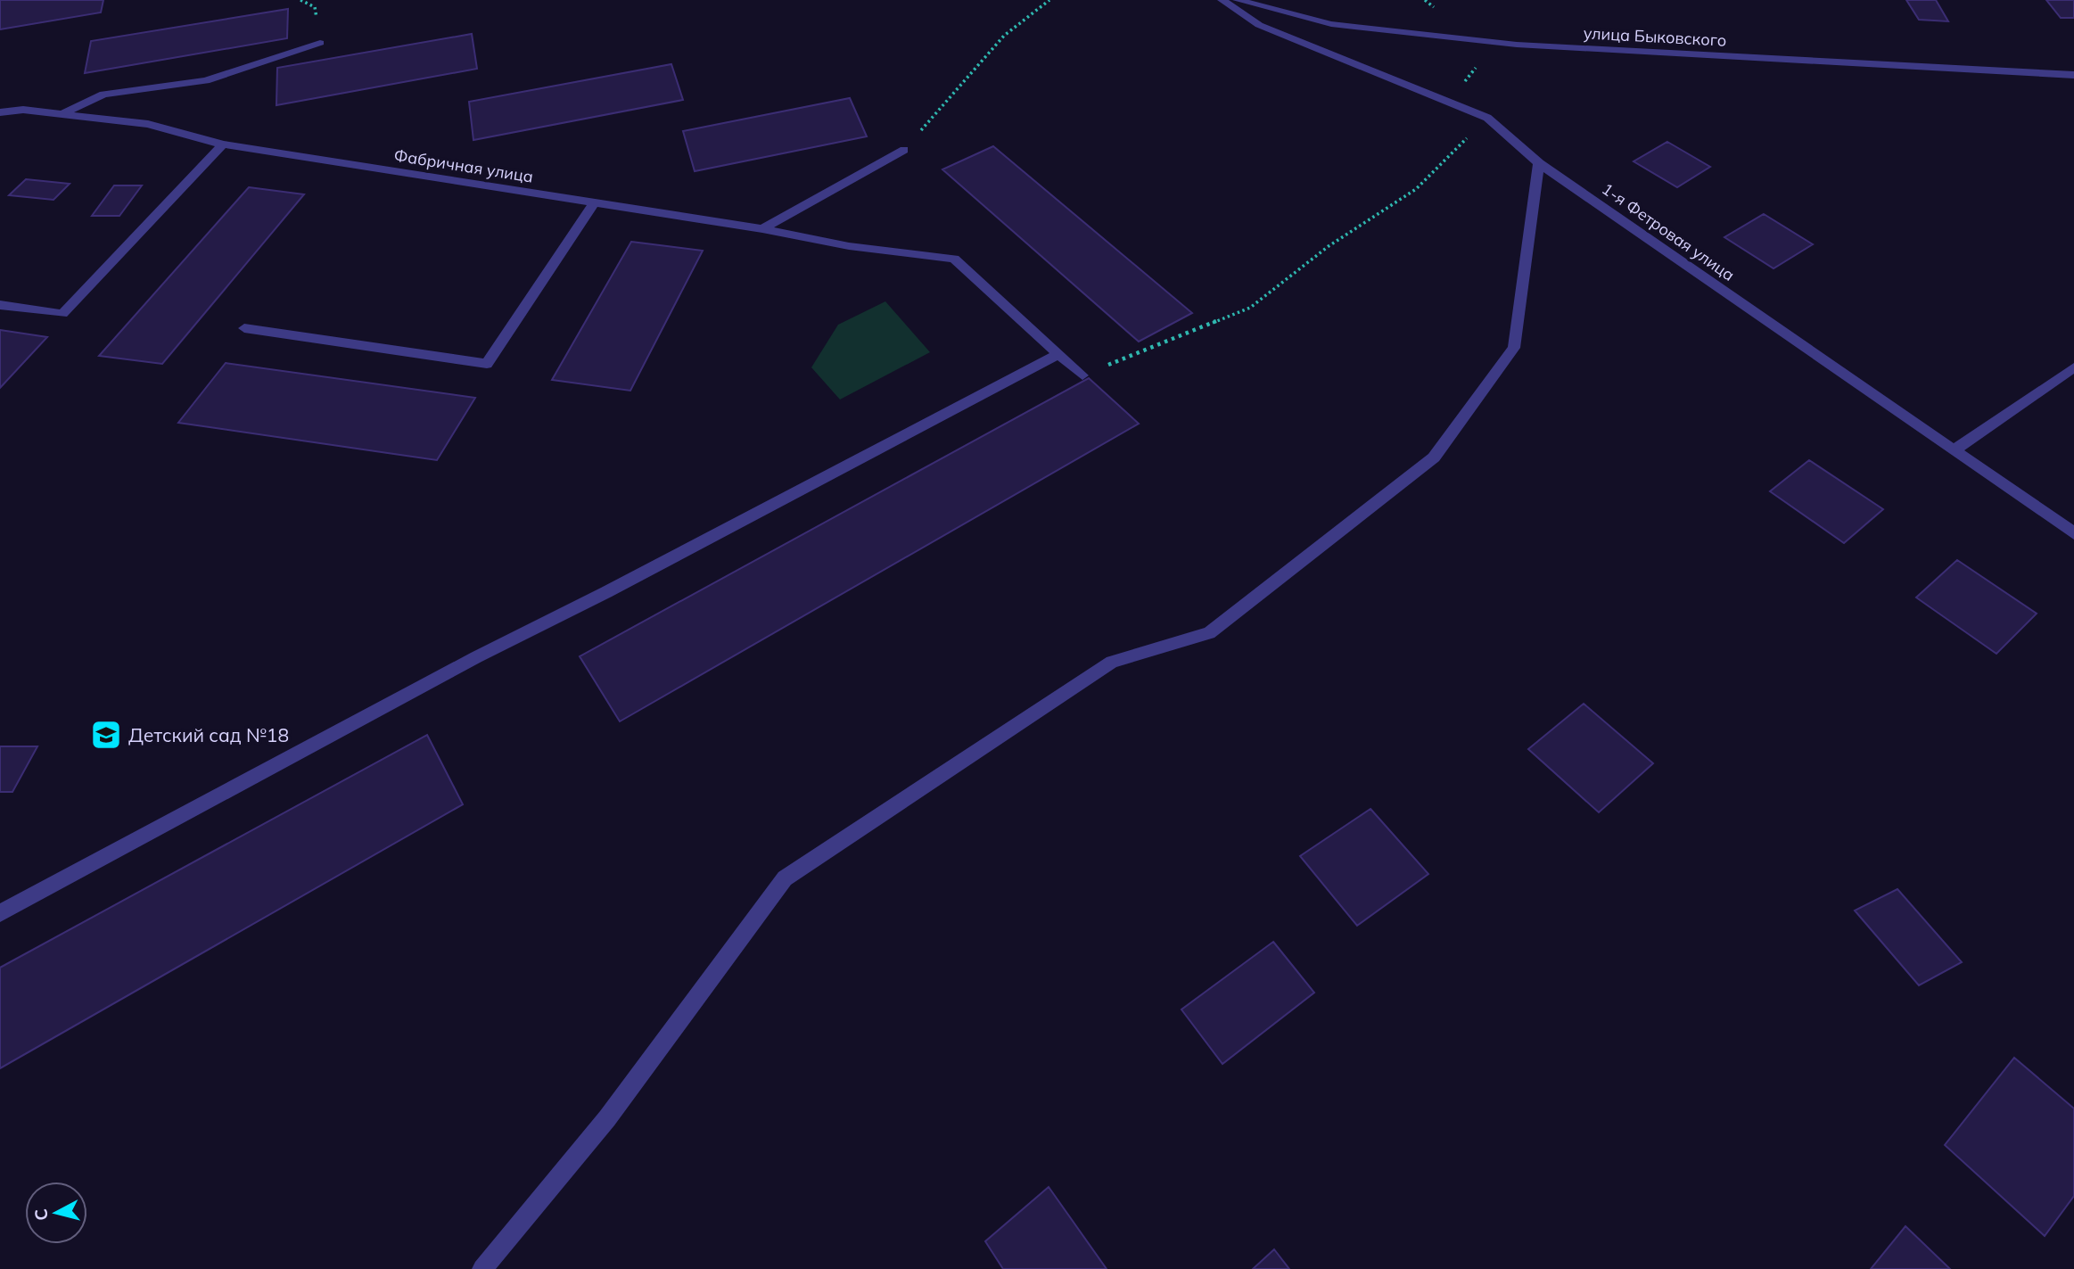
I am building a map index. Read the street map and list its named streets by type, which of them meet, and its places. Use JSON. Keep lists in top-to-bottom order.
{
  "streets": {
    "street": ["улица Быковского", "Фабричная улица", "1-я Фетровая улица"]
  },
  "places": {
    "school or university": ["Детский сад №18"]
  },
  "north": "left"
}
